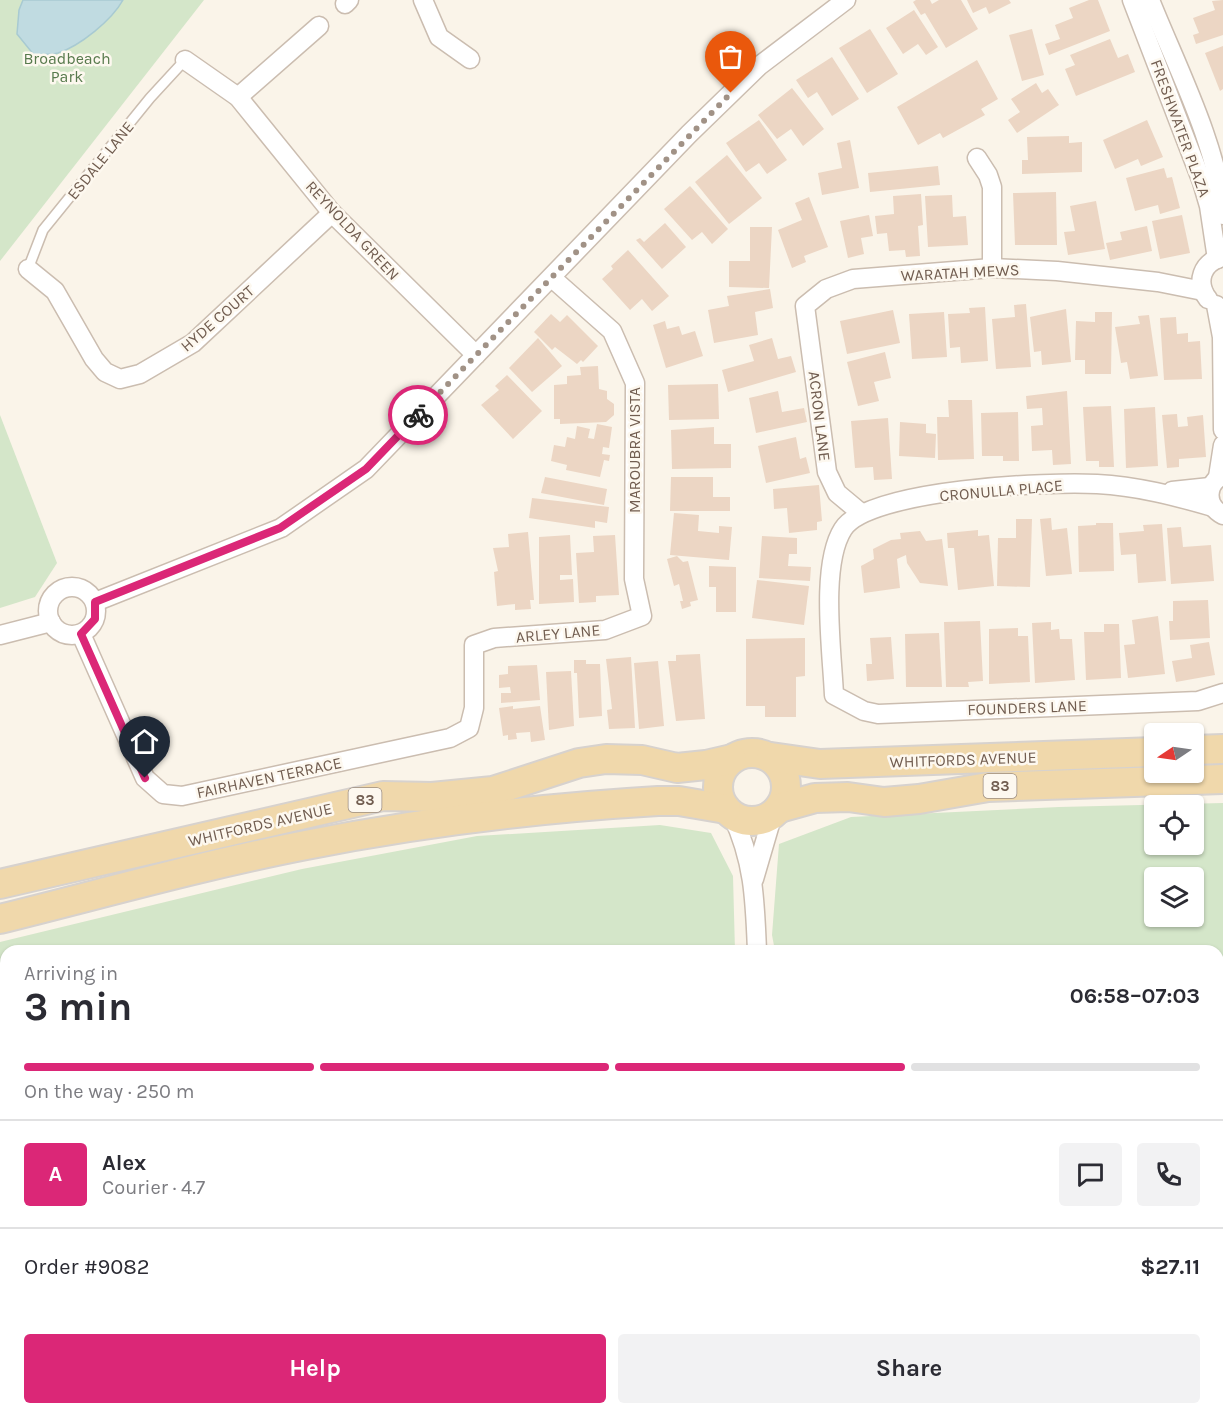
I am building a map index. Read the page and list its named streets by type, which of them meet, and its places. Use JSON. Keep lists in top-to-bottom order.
{
  "streets": {
    "main road": ["WHITFORDS AVENUE", "83"],
    "street": [
      "FRESHWATER PLAZA",
      "REYNOLDA GREEN",
      "WARATAH MEWS",
      "HYDE COURT",
      "ACRON LANE",
      "MAROUBRA VISTA",
      "CRONULLA PLACE",
      "ARLEY LANE",
      "FOUNDERS LANE",
      "FAIRHAVEN TERRACE"
    ],
    "lane": ["ESDALE LANE"]
  },
  "crossings": [
    ["FRESHWATER PLAZA", "WARATAH MEWS"],
    ["ESDALE LANE", "REYNOLDA GREEN"],
    ["ESDALE LANE", "HYDE COURT"],
    ["REYNOLDA GREEN", "HYDE COURT"],
    ["WARATAH MEWS", "ACRON LANE"],
    ["ACRON LANE", "CRONULLA PLACE"],
    ["MAROUBRA VISTA", "ARLEY LANE"],
    ["CRONULLA PLACE", "FOUNDERS LANE"],
    ["ARLEY LANE", "FAIRHAVEN TERRACE"],
    ["WHITFORDS AVENUE", "83"]
  ],
  "parks": ["Broadbeach Park"],
  "north": "left",
  "page": {
    "heading": ["3 min", "Arriving in", "06:58–07:03"],
    "panel": [
      "Alex",
      "Courier · 4.7",
      "Order #9082",
      "$27.11"
    ],
    "bar": "On the way · 250 m",
    "round": "A",
    "buttons": ["Help", "Share"]
  }
}
